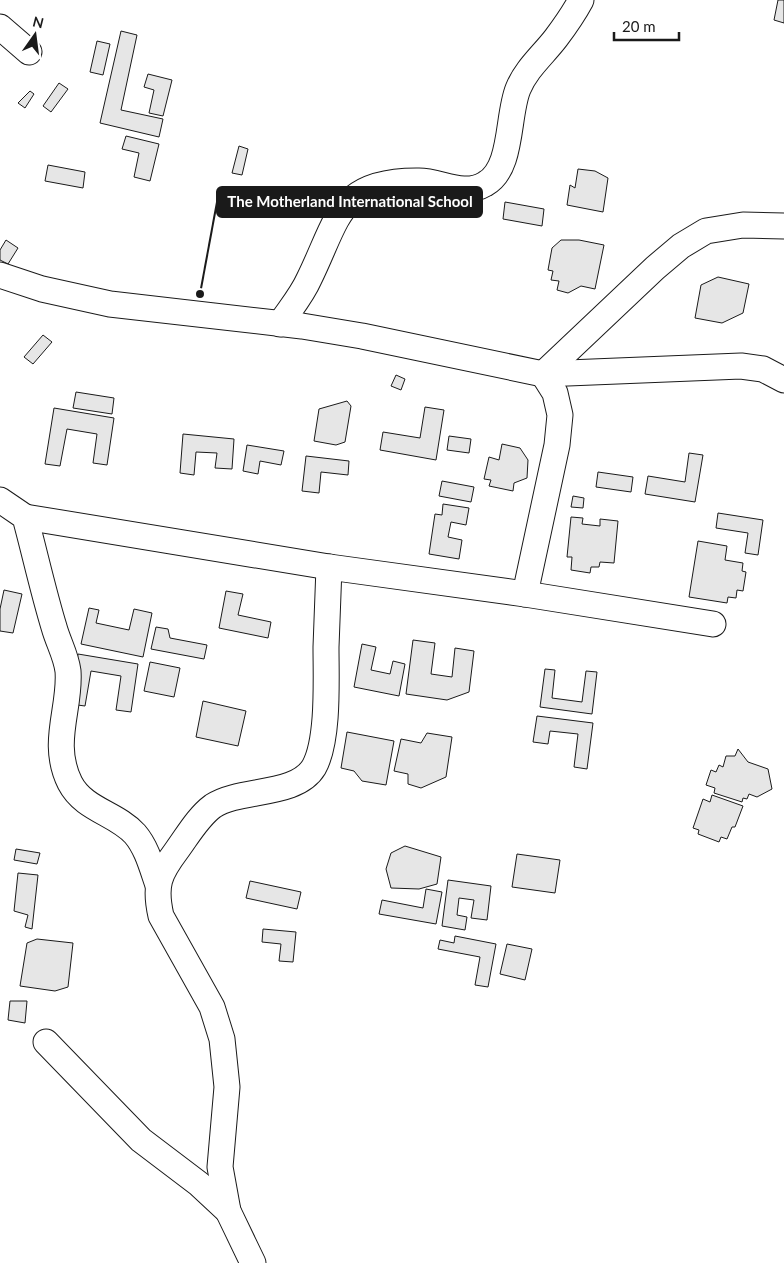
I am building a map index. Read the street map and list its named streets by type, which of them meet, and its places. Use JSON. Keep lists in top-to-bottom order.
{
  "places": ["The Motherland International School"],
  "scale_bar": "20 m",
  "north": "top"
}
